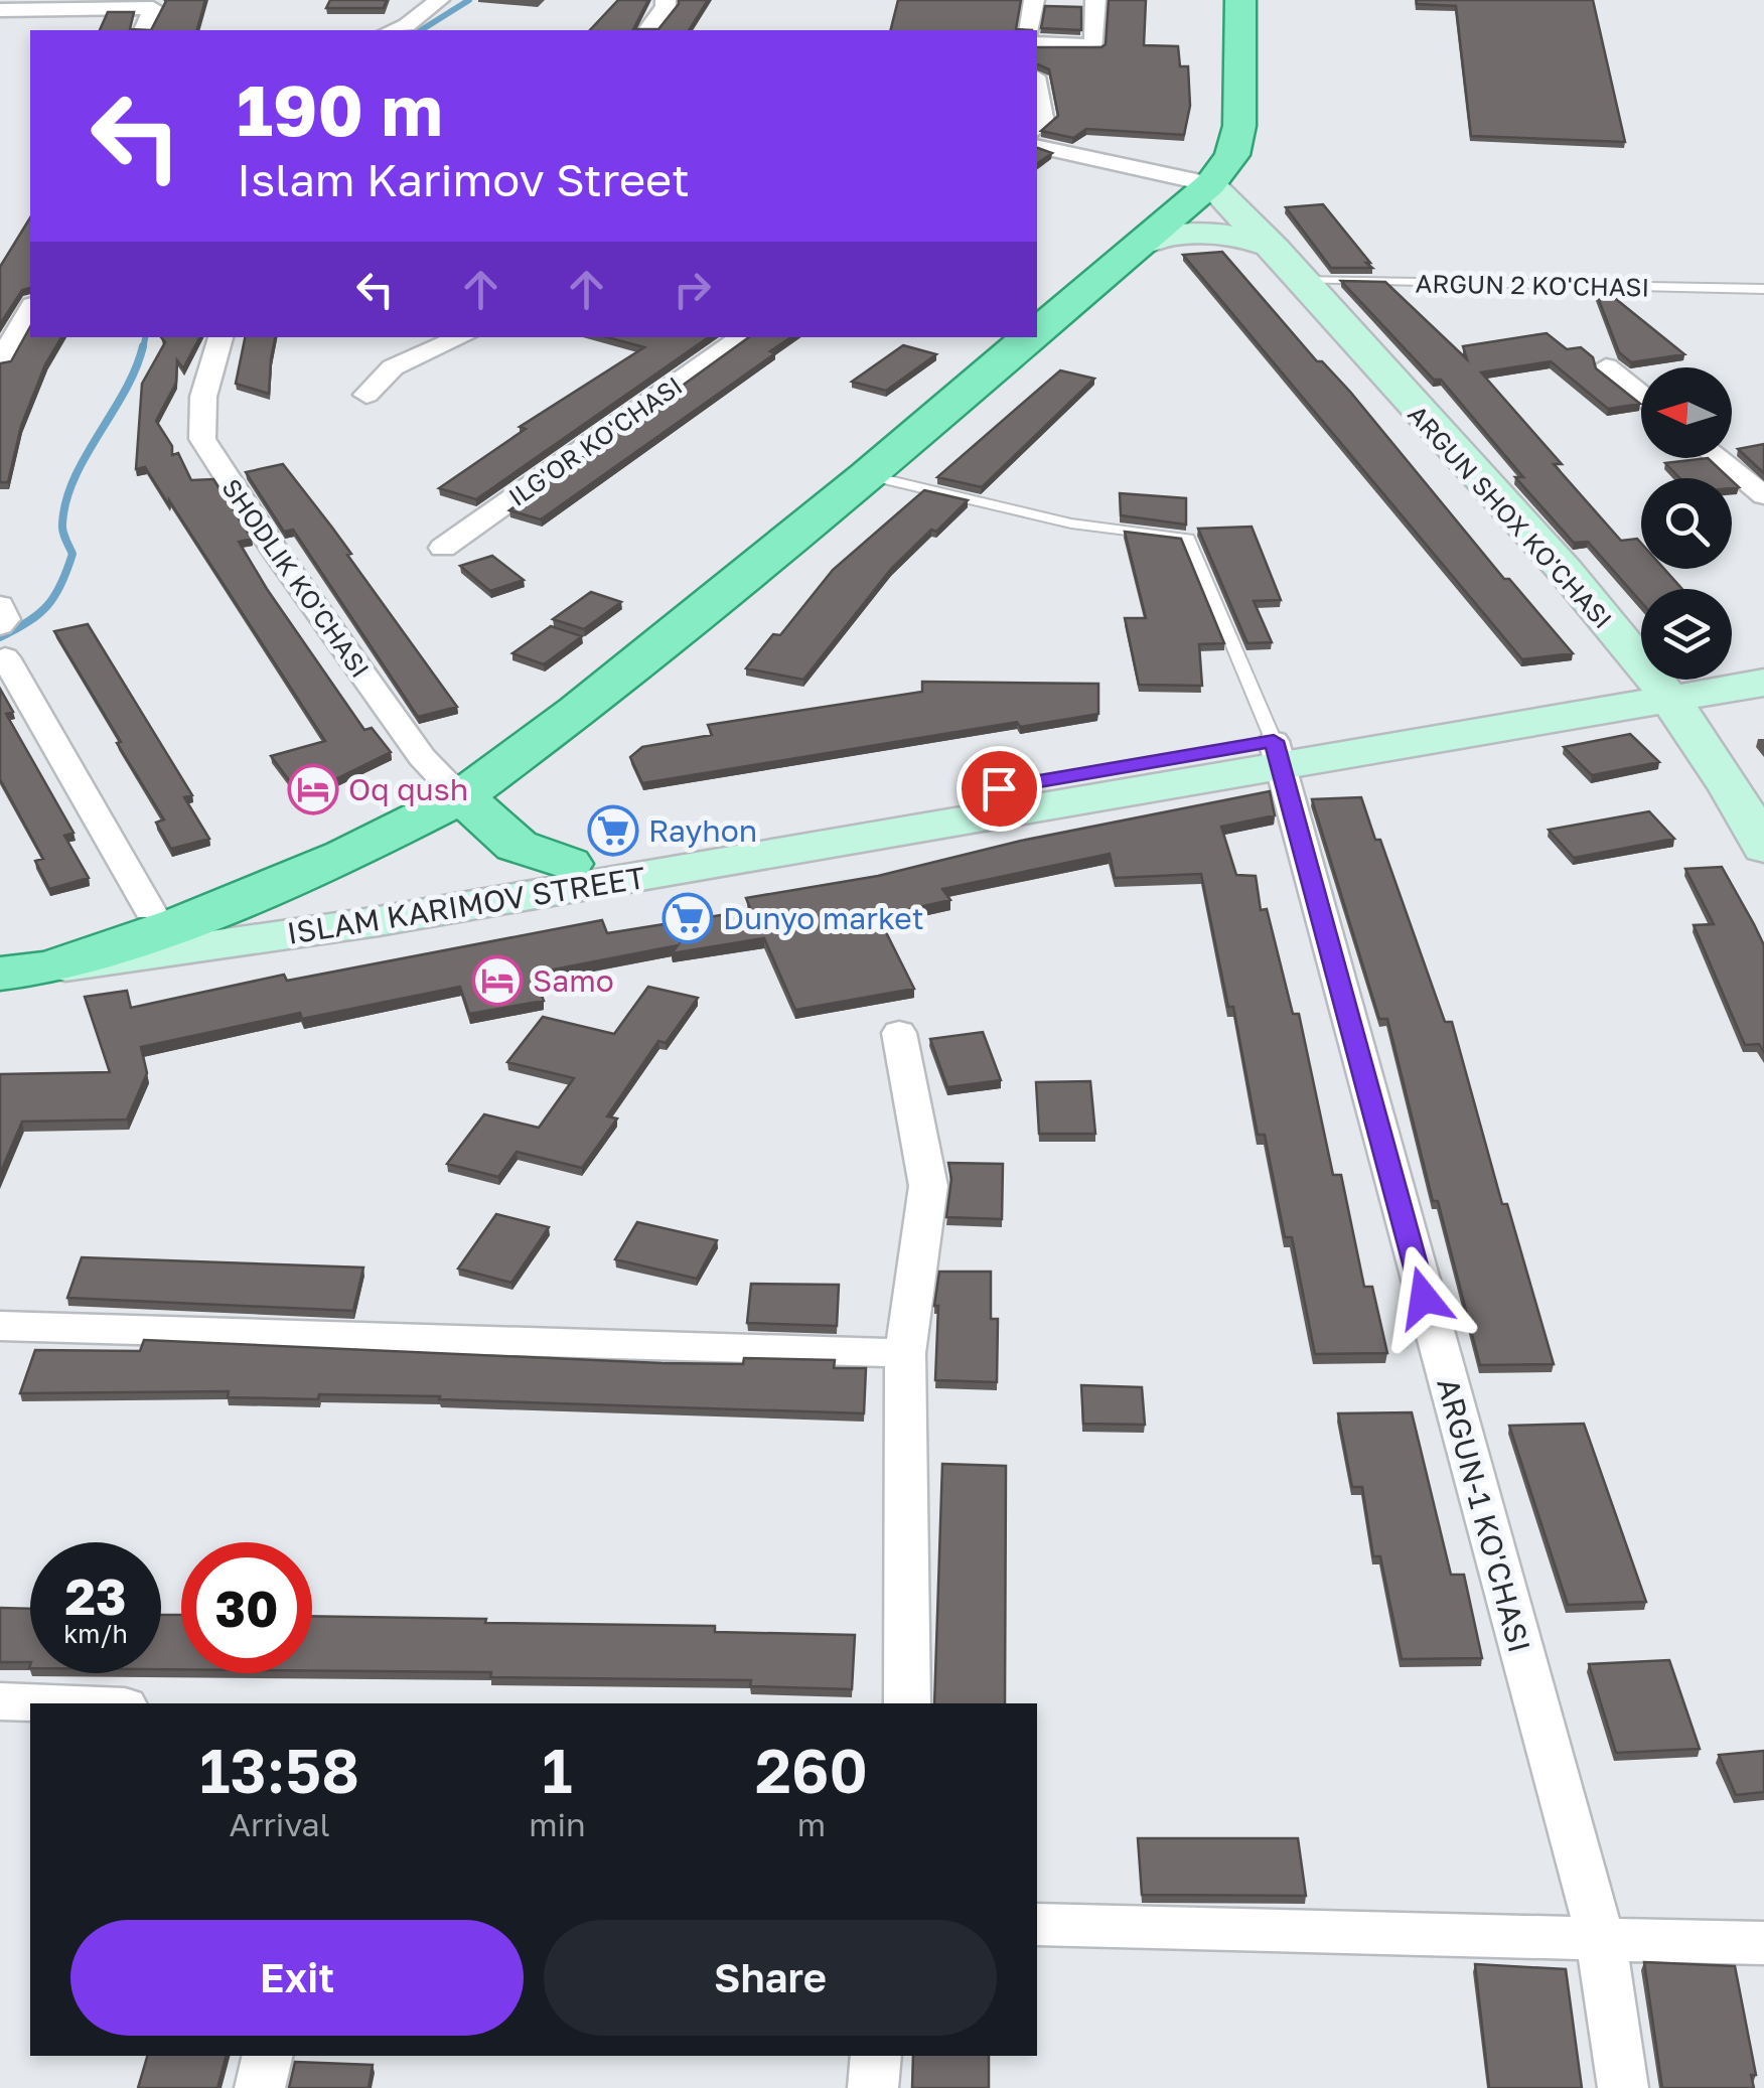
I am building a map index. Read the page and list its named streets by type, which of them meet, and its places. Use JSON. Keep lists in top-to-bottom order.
{
  "streets": {
    "main road": ["ARGUN SHOX KO'CHASI", "ISLAM KARIMOV STREET"],
    "street": ["ILG'OR KO'CHASI", "SHODLIK KO'CHASI", "ARGUN-1 KO'CHASI"],
    "lane": ["ARGUN 2 KO'CHASI"]
  },
  "crossings": [
    ["ARGUN 2 KO'CHASI", "ARGUN SHOX KO'CHASI"],
    ["ARGUN SHOX KO'CHASI", "ISLAM KARIMOV STREET"],
    ["ISLAM KARIMOV STREET", "ARGUN-1 KO'CHASI"]
  ],
  "places": {
    "hotel": ["Oq qush", "Samo"],
    "supermarket": ["Rayhon", "Dunyo market"]
  },
  "north": "left",
  "page": {
    "turn": ["190 m", "Islam Karimov Street"],
    "speed": "23 km/h",
    "limit": "30",
    "eta": [
      "13:58",
      "Arrival",
      "1",
      "min",
      "260",
      "m"
    ],
    "buttons": ["Exit", "Share"]
  }
}
